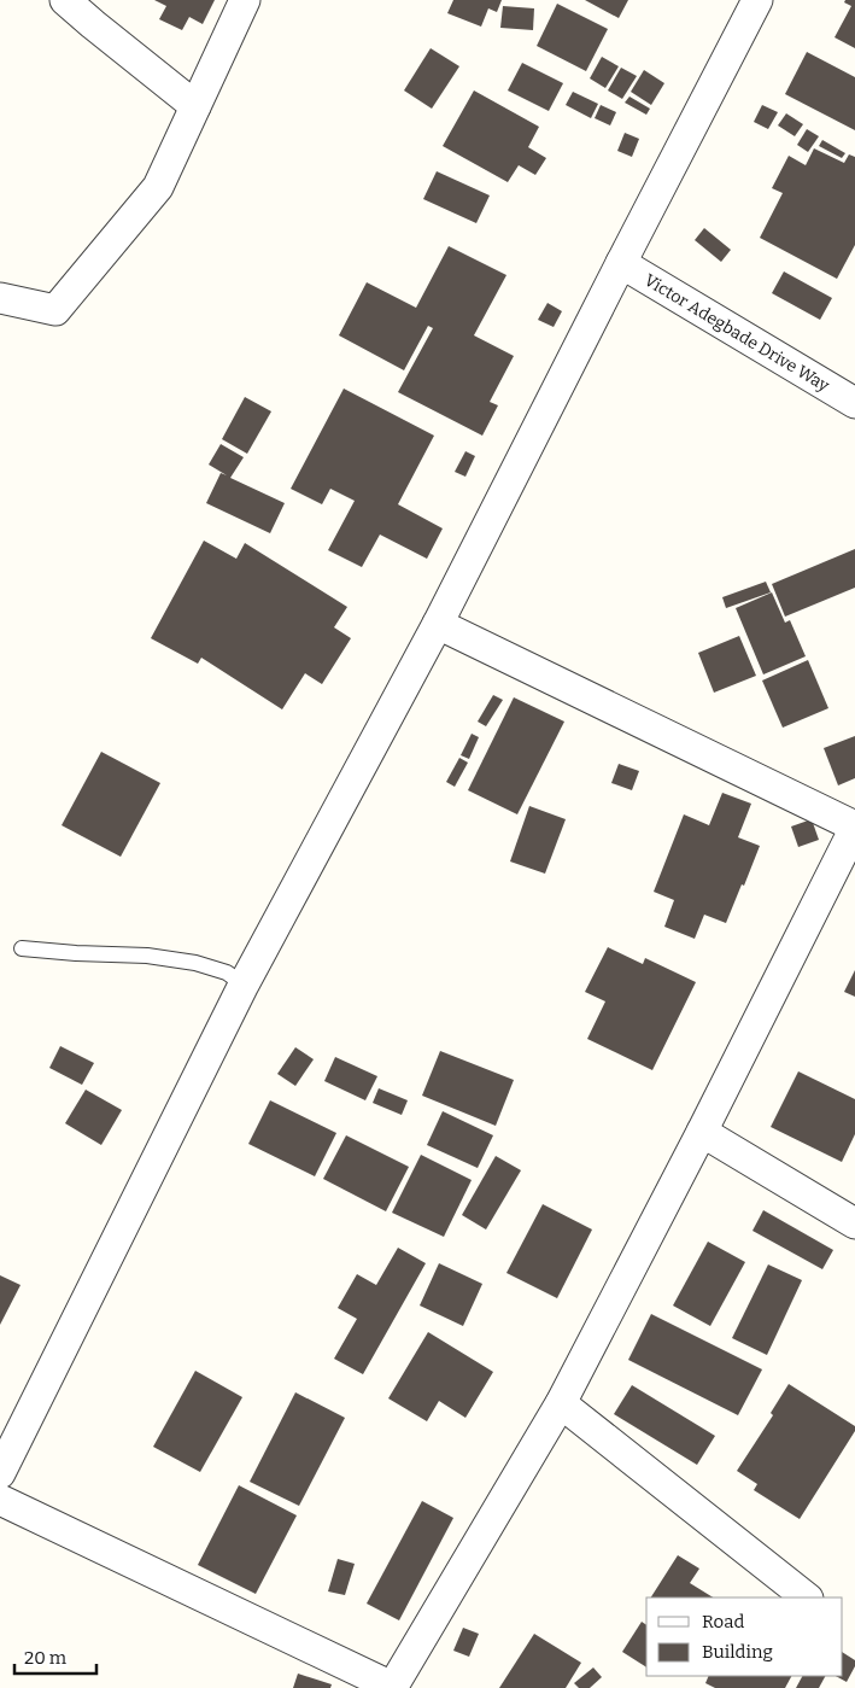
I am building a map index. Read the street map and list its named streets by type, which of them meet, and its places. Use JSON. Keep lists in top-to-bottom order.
{
  "streets": {
    "street": ["Victor Adegbade Drive Way"]
  },
  "legend": ["Road", "Building"],
  "scale_bar": "20 m"
}
